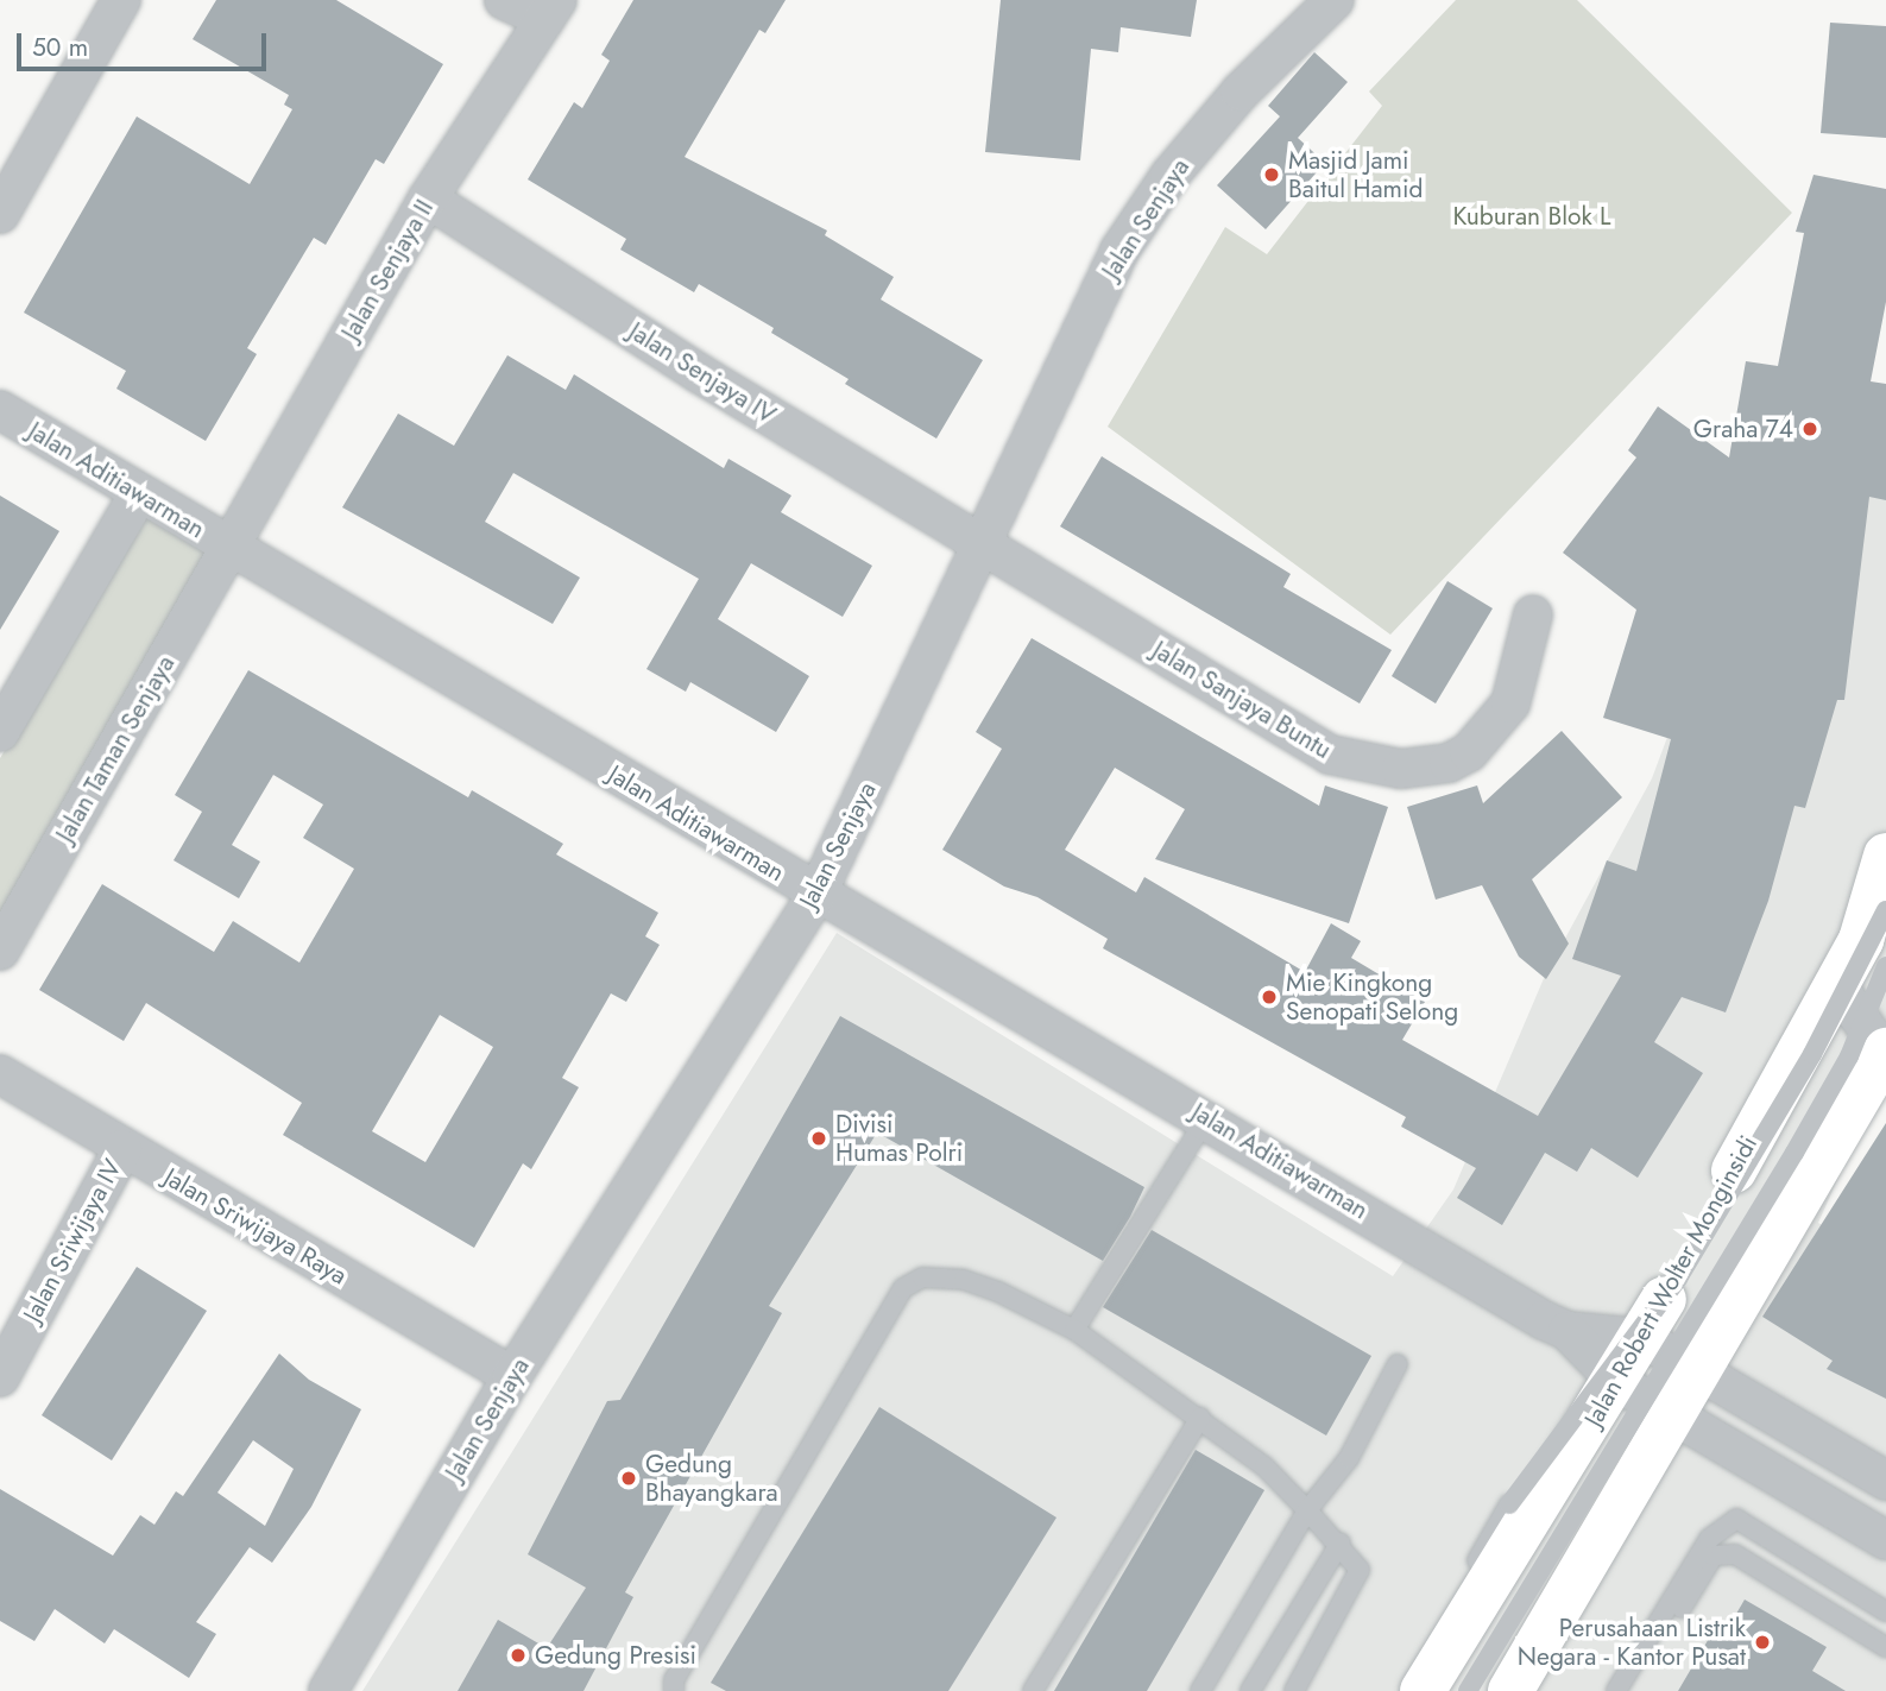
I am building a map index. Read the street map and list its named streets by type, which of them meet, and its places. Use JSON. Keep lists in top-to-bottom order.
{
  "streets": {
    "main road": ["Jalan Robert Wolter Monginsidi"],
    "street": [
      "Jalan Senjaya",
      "Jalan Senjaya II",
      "Jalan Senjaya IV",
      "Jalan Aditiawarman",
      "Jalan Sanjaya Buntu",
      "Jalan Taman Senjaya",
      "Jalan Sriwijaya Raya",
      "Jalan Sriwijaya IV"
    ]
  },
  "crossings": [
    ["Jalan Senjaya", "Jalan Senjaya IV"],
    ["Jalan Senjaya", "Jalan Aditiawarman"],
    ["Jalan Senjaya", "Jalan Sanjaya Buntu"],
    ["Jalan Senjaya", "Jalan Sriwijaya Raya"],
    ["Jalan Senjaya II", "Jalan Senjaya IV"],
    ["Jalan Senjaya II", "Jalan Aditiawarman"],
    ["Jalan Senjaya II", "Jalan Taman Senjaya"],
    ["Jalan Senjaya IV", "Jalan Sanjaya Buntu"],
    ["Jalan Aditiawarman", "Jalan Taman Senjaya"],
    ["Jalan Aditiawarman", "Jalan Robert Wolter Monginsidi"],
    ["Jalan Sriwijaya Raya", "Jalan Sriwijaya IV"]
  ],
  "parks": ["Kuburan Blok L"],
  "places": [
    "Masjid Jami Baitul Hamid",
    "Graha 74",
    "Mie Kingkong Senopati Selong",
    "Divisi Humas Polri",
    "Gedung Bhayangkara",
    "Perusahaan Listrik Negara - Kantor Pusat",
    "Gedung Presisi"
  ],
  "scale_bar": "50 m"
}
